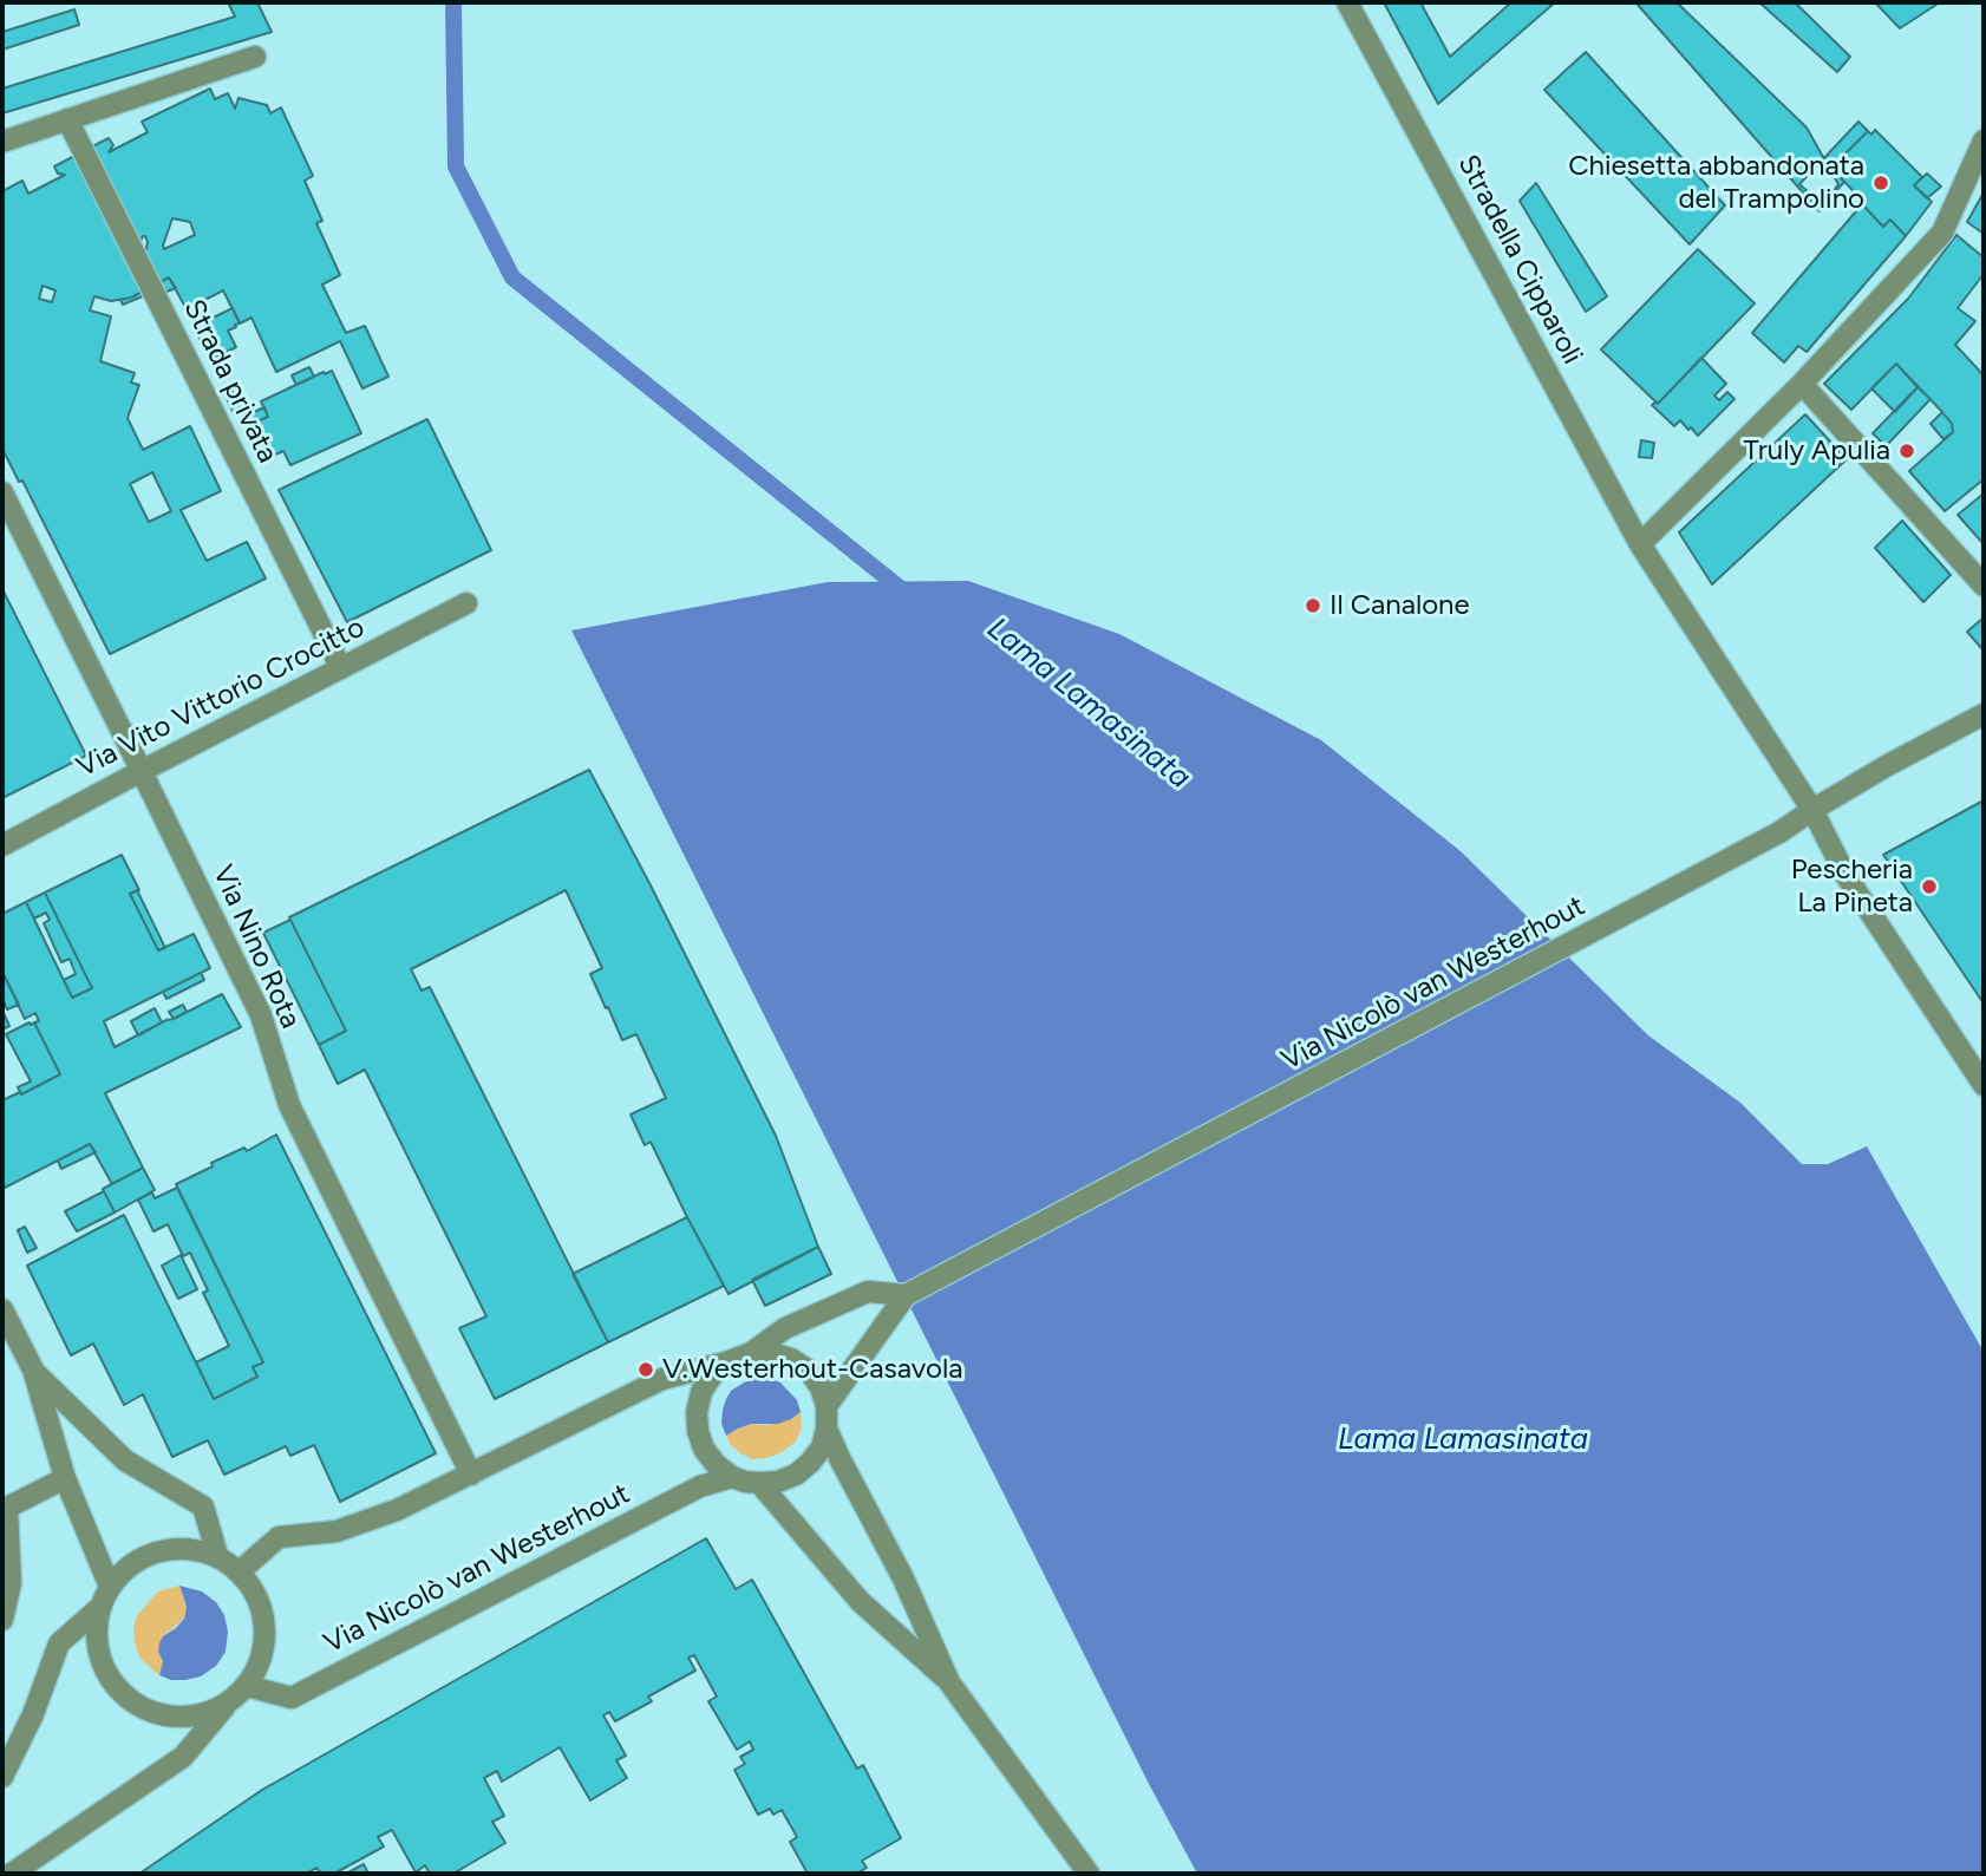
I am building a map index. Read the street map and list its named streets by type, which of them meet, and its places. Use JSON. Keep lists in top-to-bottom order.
{
  "streets": {
    "street": [
      "Stradella Cipparoli",
      "Strada privata",
      "Via Vito Vittorio Crocitto",
      "Via Nino Rota",
      "Via Nicolò van Westerhout"
    ]
  },
  "crossings": [
    ["Stradella Cipparoli", "Via Nicolò van Westerhout"],
    ["Strada privata", "Via Vito Vittorio Crocitto"],
    ["Via Vito Vittorio Crocitto", "Via Nino Rota"]
  ],
  "water": ["Lama Lamasinata"],
  "places": [
    "Chiesetta abbandonata del Trampolino",
    "Truly Apulia",
    "Il Canalone",
    "Pescheria La Pineta",
    "V.Westerhout-Casavola"
  ]
}
